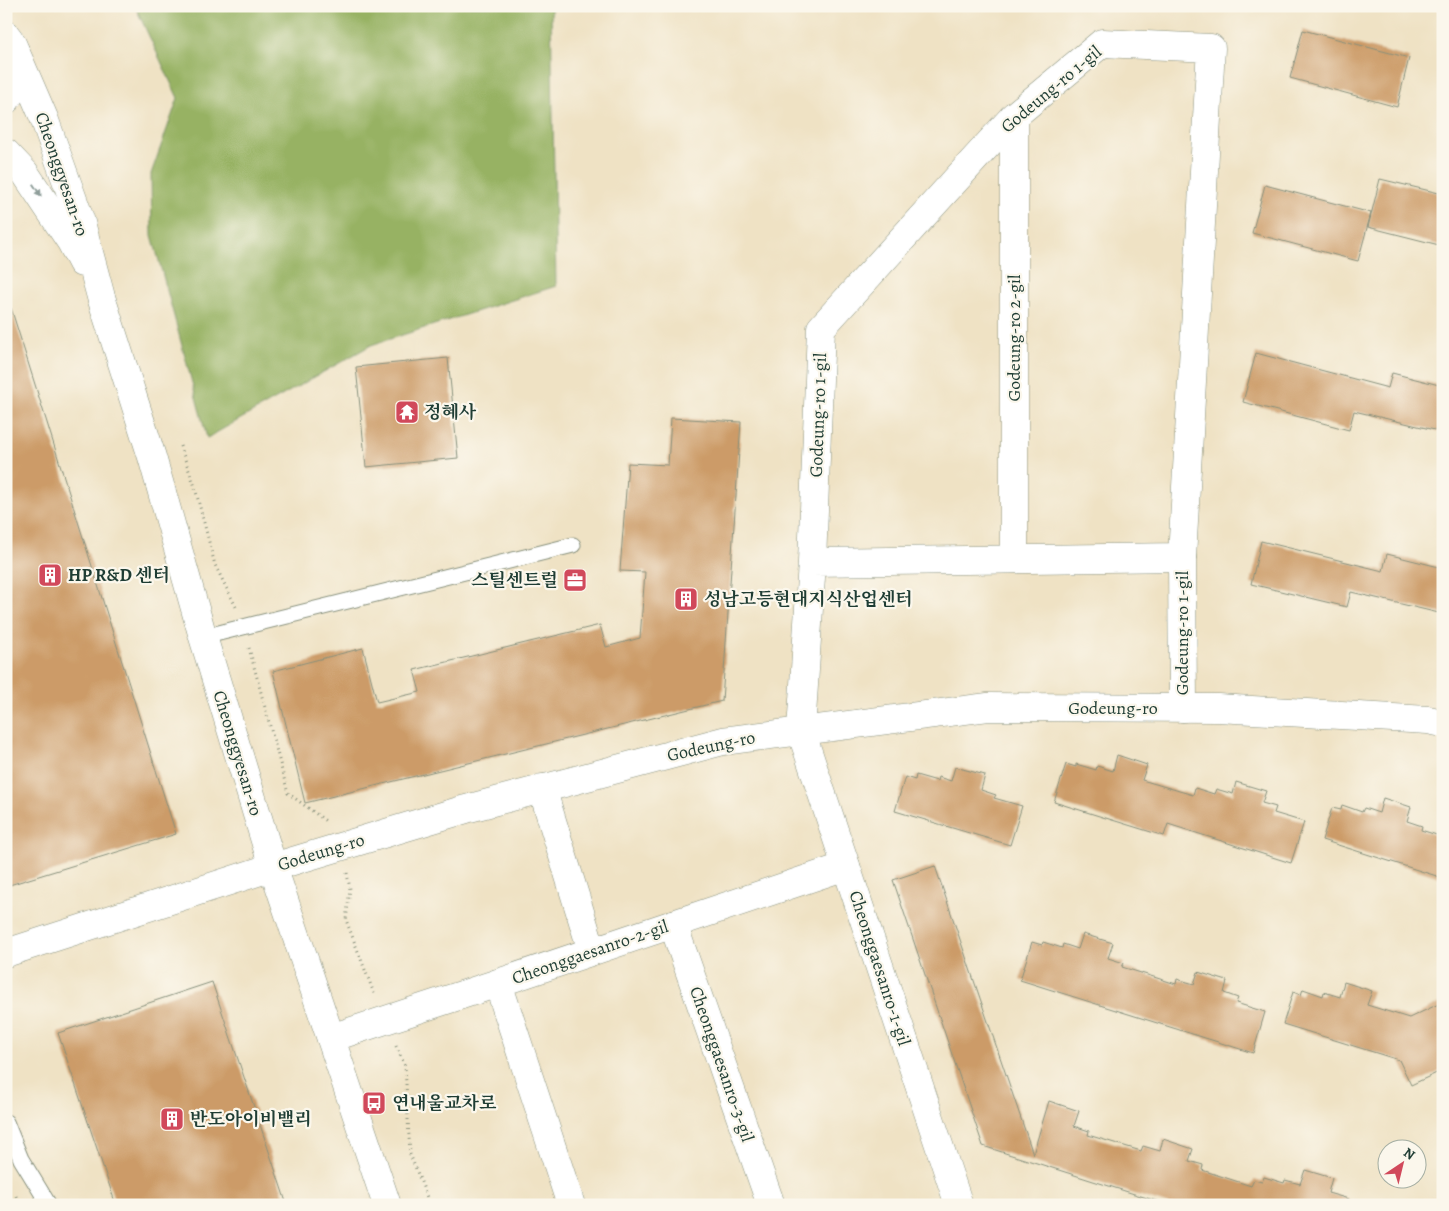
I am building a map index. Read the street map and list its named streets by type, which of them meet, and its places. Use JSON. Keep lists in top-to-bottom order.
{
  "streets": {
    "street": [
      "Godeung-ro 1-gil",
      "Cheonggyesan-ro",
      "Godeung-ro 2-gil",
      "Godeung-ro",
      "Cheonggaesanro-2-gil",
      "Cheonggaesanro-1-gil",
      "Cheonggaesanro-3-gil"
    ]
  },
  "crossings": [
    ["Godeung-ro 1-gil", "Godeung-ro 2-gil"],
    ["Godeung-ro 1-gil", "Godeung-ro"],
    ["Godeung-ro 1-gil", "Cheonggaesanro-1-gil"],
    ["Cheonggyesan-ro", "Godeung-ro"],
    ["Godeung-ro", "Cheonggaesanro-1-gil"],
    ["Cheonggaesanro-2-gil", "Cheonggaesanro-1-gil"],
    ["Cheonggaesanro-2-gil", "Cheonggaesanro-3-gil"]
  ],
  "places": {
    "temple": ["정혜사"],
    "building": ["HP R&D 센터", "성남고등현대지식산업센터", "반도아이비밸리"],
    "office": ["스틸센트럴"],
    "bus stop": ["연내울교차로"]
  },
  "north": "top right"
}
